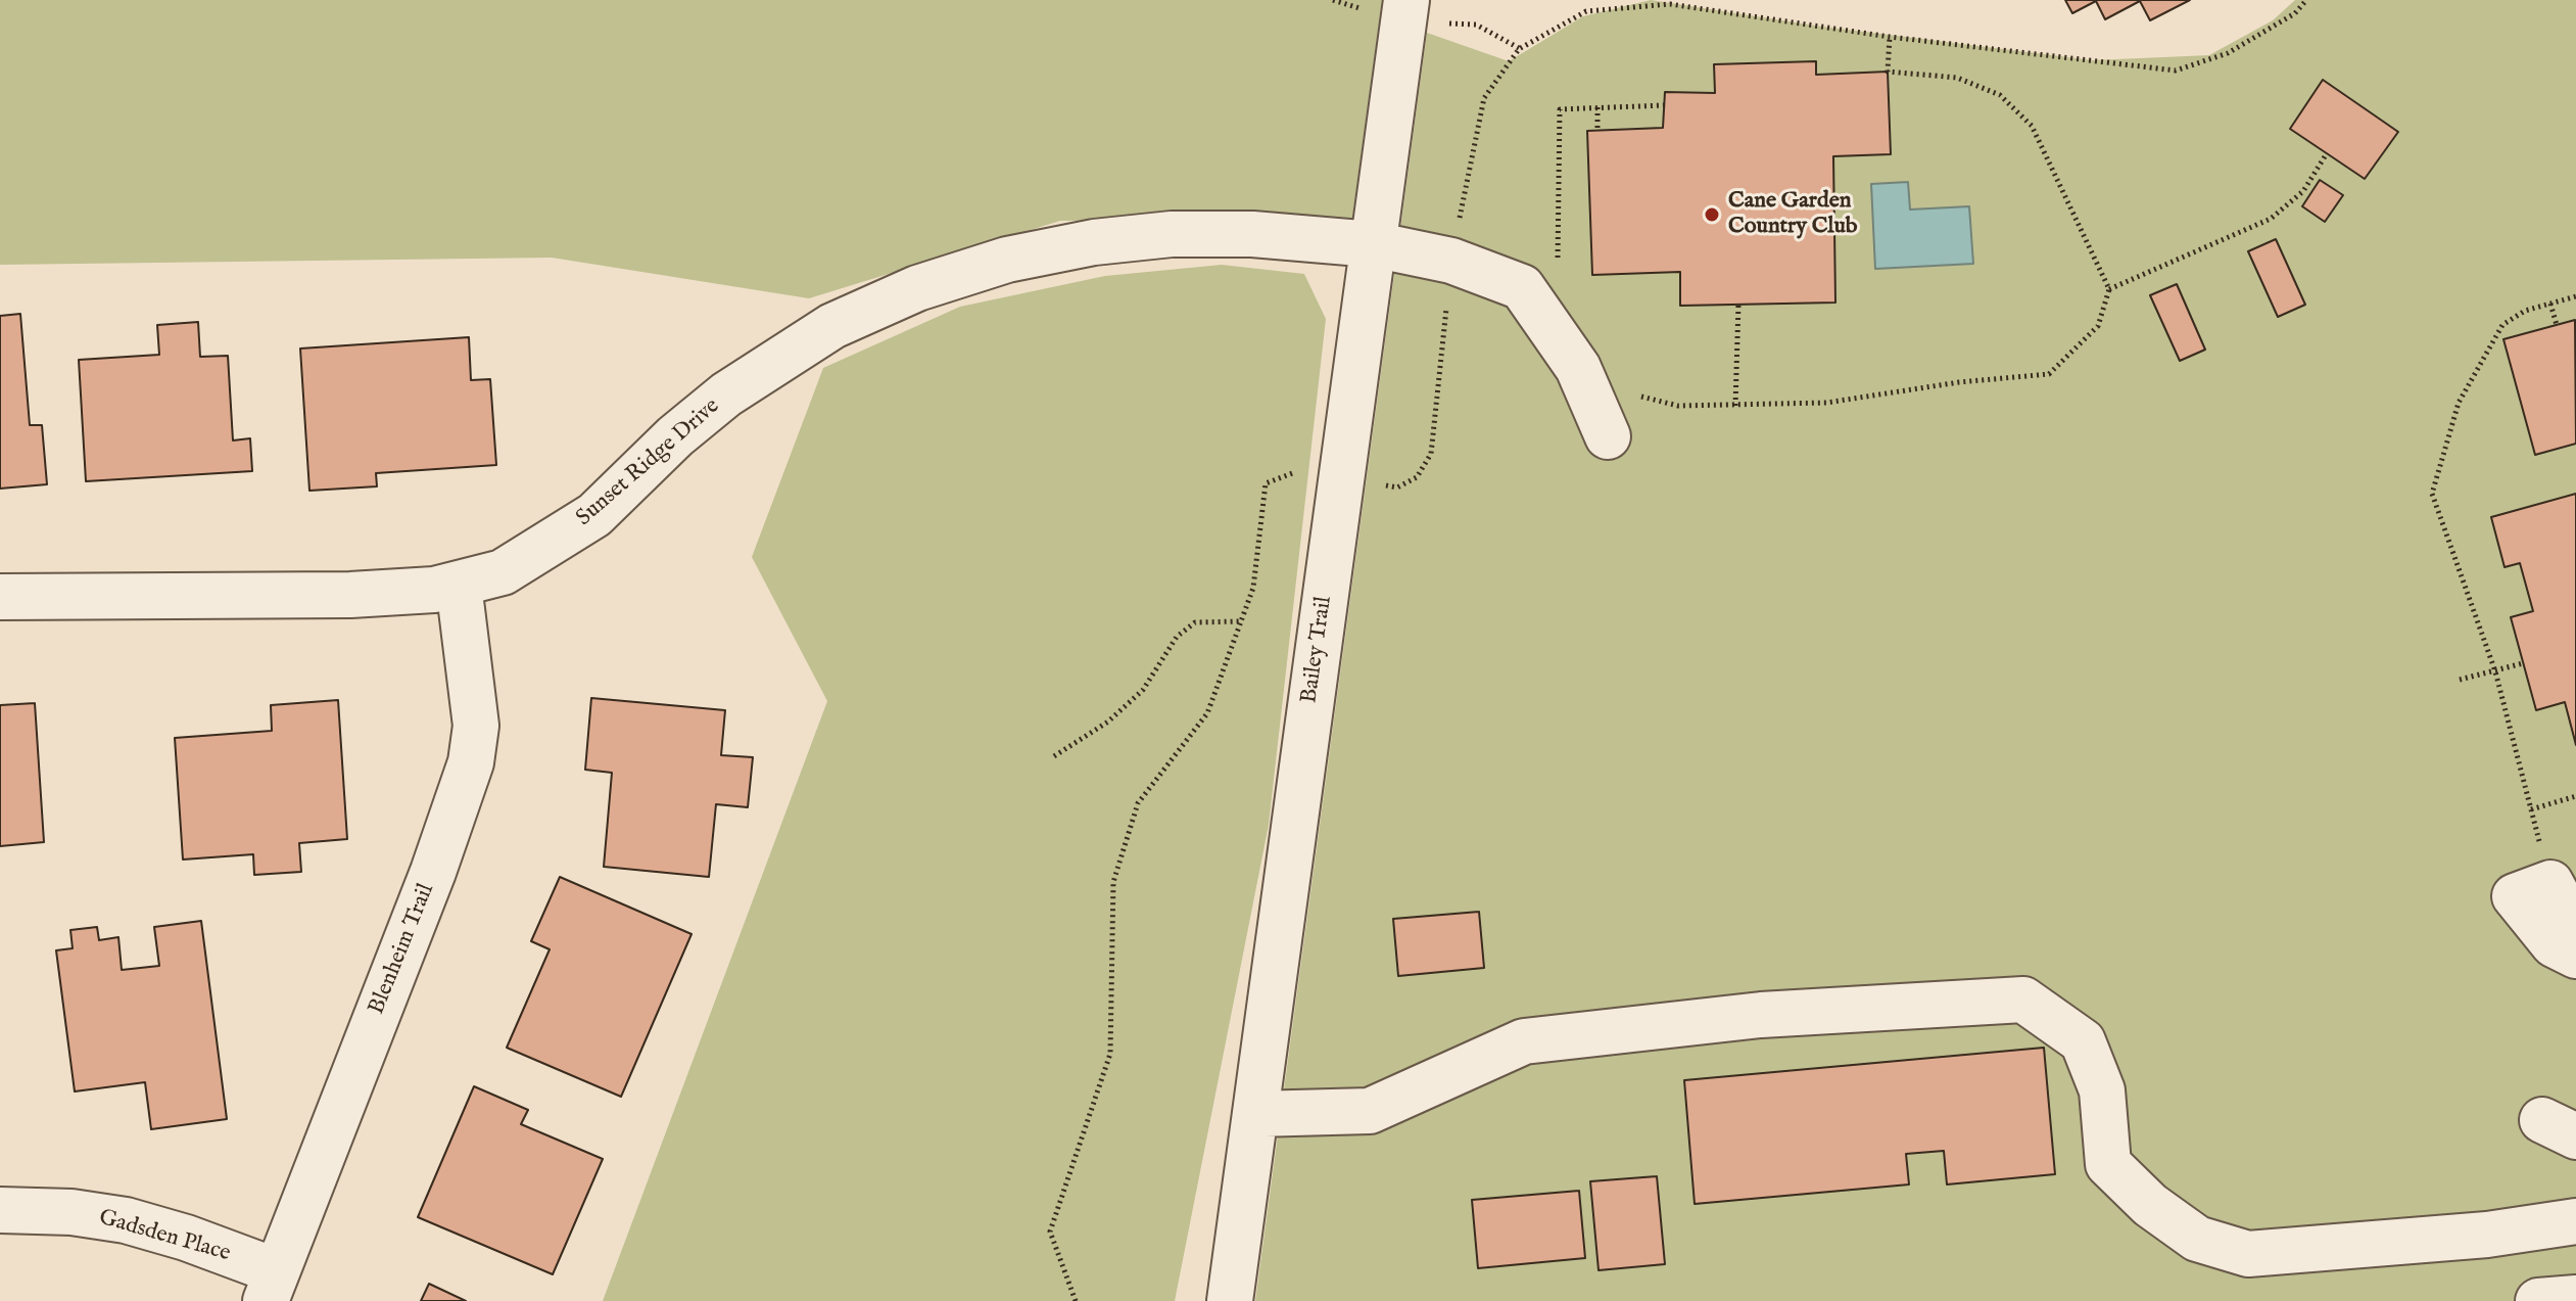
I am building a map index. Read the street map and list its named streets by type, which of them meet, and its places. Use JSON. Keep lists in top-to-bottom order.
{
  "streets": {
    "street": [
      "Sunset Ridge Drive",
      "Bailey Trail",
      "Blenheim Trail",
      "Gadsden Place"
    ]
  },
  "crossings": [
    ["Sunset Ridge Drive", "Bailey Trail"],
    ["Sunset Ridge Drive", "Blenheim Trail"],
    ["Blenheim Trail", "Gadsden Place"]
  ],
  "places": ["Cane Garden Country Club"]
}
